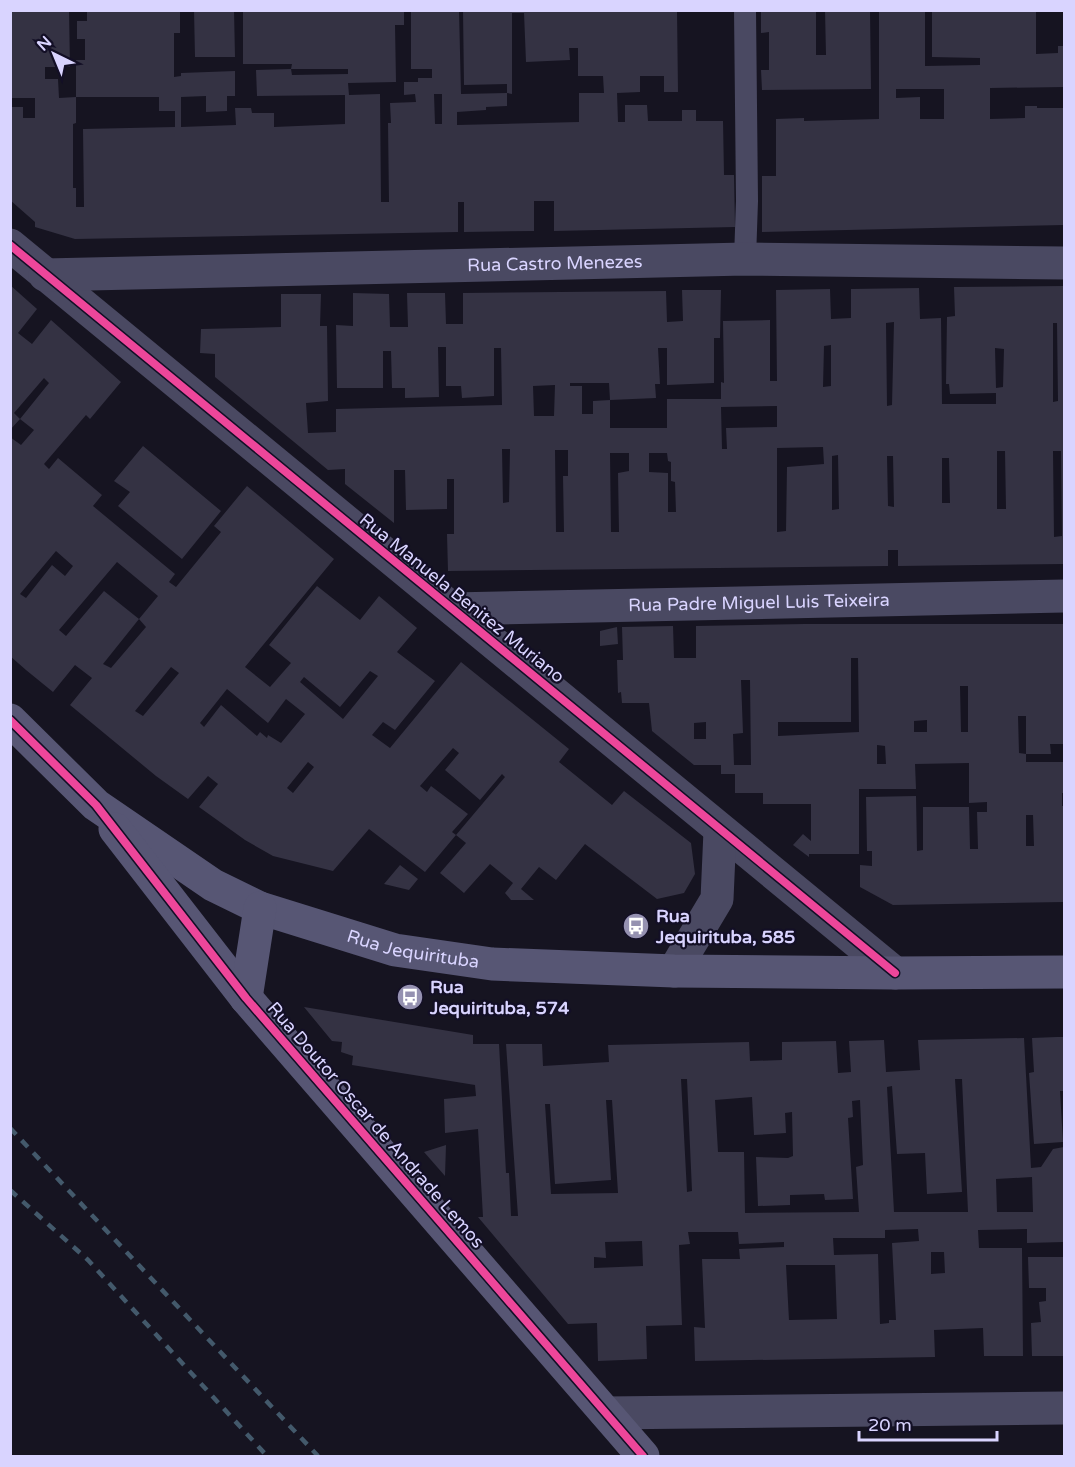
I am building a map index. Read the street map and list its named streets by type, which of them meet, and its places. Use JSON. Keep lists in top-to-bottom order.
{
  "streets": {
    "street": [
      "Rua Castro Menezes",
      "Rua Manuela Benitez Muriano",
      "Rua Padre Miguel Luis Teixeira",
      "Rua Jequirituba",
      "Rua Doutor Oscar de Andrade Lemos"
    ]
  },
  "crossings": [
    ["Rua Castro Menezes", "Rua Manuela Benitez Muriano"],
    ["Rua Manuela Benitez Muriano", "Rua Padre Miguel Luis Teixeira"],
    ["Rua Manuela Benitez Muriano", "Rua Jequirituba"],
    ["Rua Jequirituba", "Rua Doutor Oscar de Andrade Lemos"]
  ],
  "places": {
    "bus stop": ["Rua Jequirituba, 585", "Rua Jequirituba, 574"]
  },
  "scale_bar": "20 m",
  "north": "top left"
}
